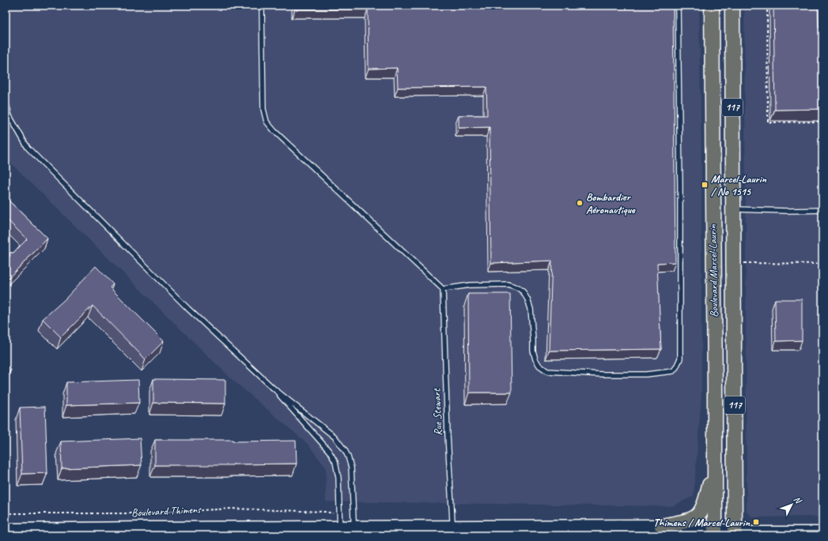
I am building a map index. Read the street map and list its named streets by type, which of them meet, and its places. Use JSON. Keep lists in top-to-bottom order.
{
  "streets": {
    "main road": ["117", "Boulevard Marcel-Laurin"],
    "street": ["Boulevard Thimens"],
    "lane": ["Rue Stewart"]
  },
  "crossings": [
    ["Boulevard Marcel-Laurin", "Boulevard Thimens"],
    ["Rue Stewart", "Boulevard Thimens"]
  ],
  "places": {
    "transit": ["Marcel-Laurin / No 1515", "Thimens / Marcel-Laurin"],
    "other": ["Bombardier Aéronautique"]
  },
  "north": "top right"
}
